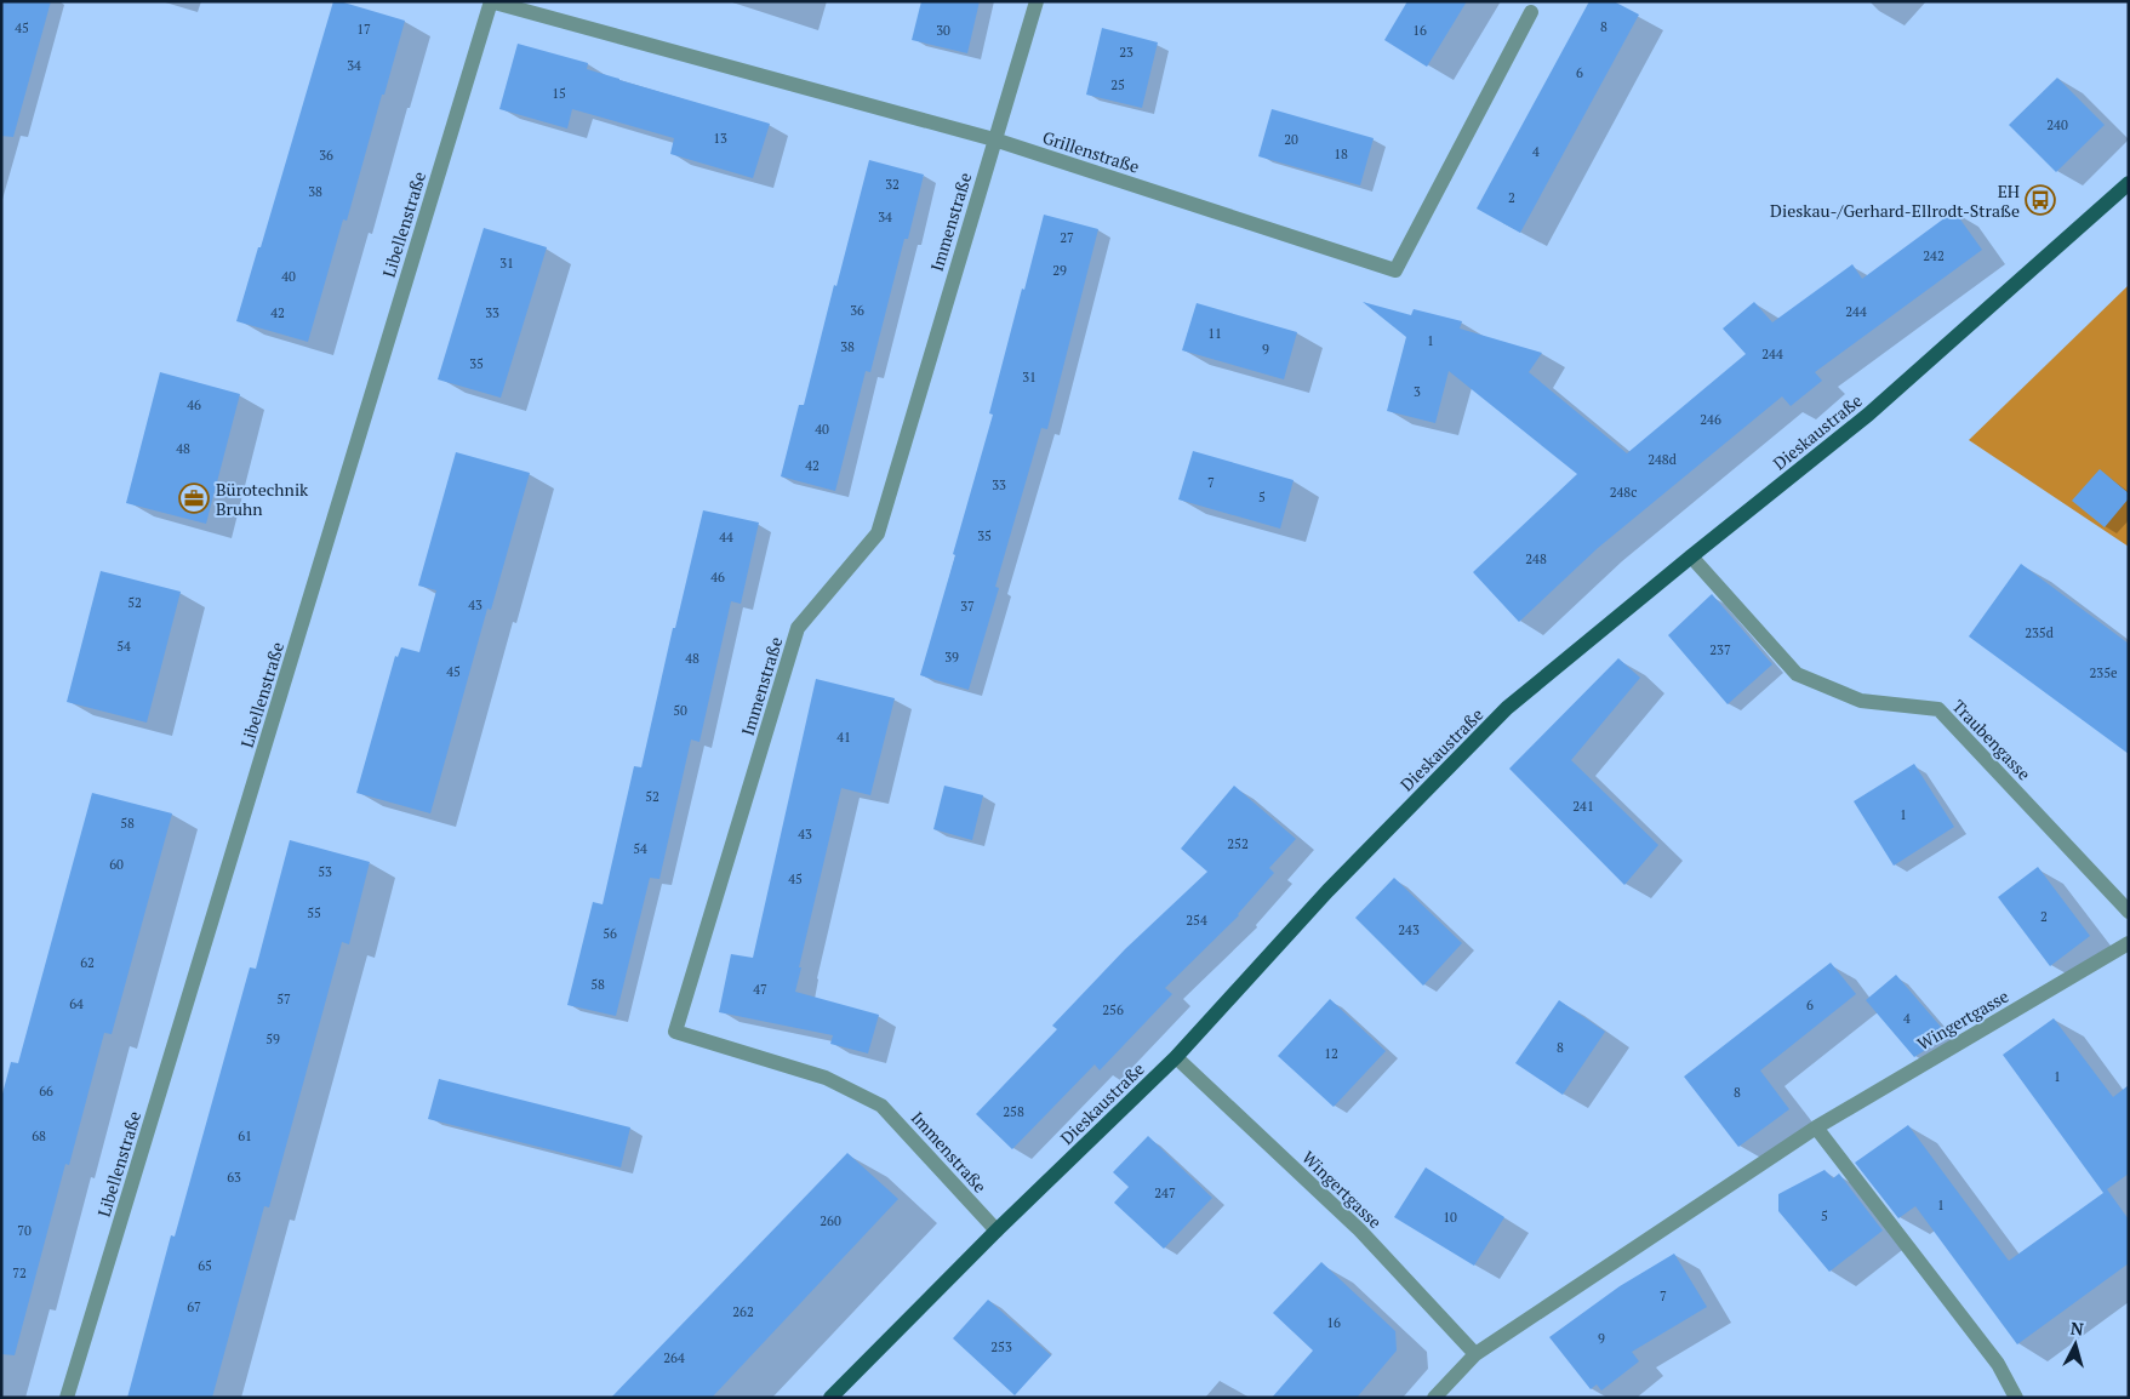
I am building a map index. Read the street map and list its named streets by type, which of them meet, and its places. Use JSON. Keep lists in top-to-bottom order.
{
  "streets": {
    "main road": ["Dieskaustraße"],
    "street": [
      "Grillenstraße",
      "Immenstraße",
      "Libellenstraße",
      "Traubengasse",
      "Wingertgasse"
    ]
  },
  "crossings": [
    ["Grillenstraße", "Immenstraße"],
    ["Grillenstraße", "Libellenstraße"],
    ["Immenstraße", "Dieskaustraße"],
    ["Dieskaustraße", "Traubengasse"],
    ["Dieskaustraße", "Wingertgasse"]
  ],
  "places": {
    "bus stop": ["EH Dieskau-/Gerhard-Ellrodt-Straße"],
    "office": ["Bürotechnik Bruhn"]
  },
  "house_numbers": [
    "8",
    "45",
    "17",
    "30",
    "16",
    "23",
    "34",
    "6",
    "25",
    "15",
    "240",
    "13",
    "20",
    "4",
    "18",
    "36",
    "32",
    "38",
    "2",
    "34",
    "27",
    "242",
    "31",
    "29",
    "40",
    "36",
    "244",
    "42",
    "33",
    "11",
    "1",
    "38",
    "9",
    "244",
    "35",
    "31",
    "3",
    "46",
    "246",
    "40",
    "48",
    "248d",
    "42",
    "7",
    "33",
    "248c",
    "5",
    "35",
    "44",
    "248",
    "46",
    "52",
    "43",
    "37",
    "235d",
    "54",
    "237",
    "39",
    "48",
    "45",
    "235e",
    "50",
    "41",
    "52",
    "241",
    "1",
    "58",
    "43",
    "252",
    "54",
    "60",
    "53",
    "45",
    "55",
    "2",
    "254",
    "243",
    "56",
    "62",
    "58",
    "47",
    "57",
    "64",
    "6",
    "256",
    "4",
    "59",
    "8",
    "12",
    "1",
    "66",
    "8",
    "258",
    "68",
    "61",
    "63",
    "247",
    "1",
    "5",
    "10",
    "260",
    "70",
    "65",
    "72",
    "7",
    "67",
    "262",
    "16",
    "9",
    "253",
    "264"
  ],
  "north": "top"
}
